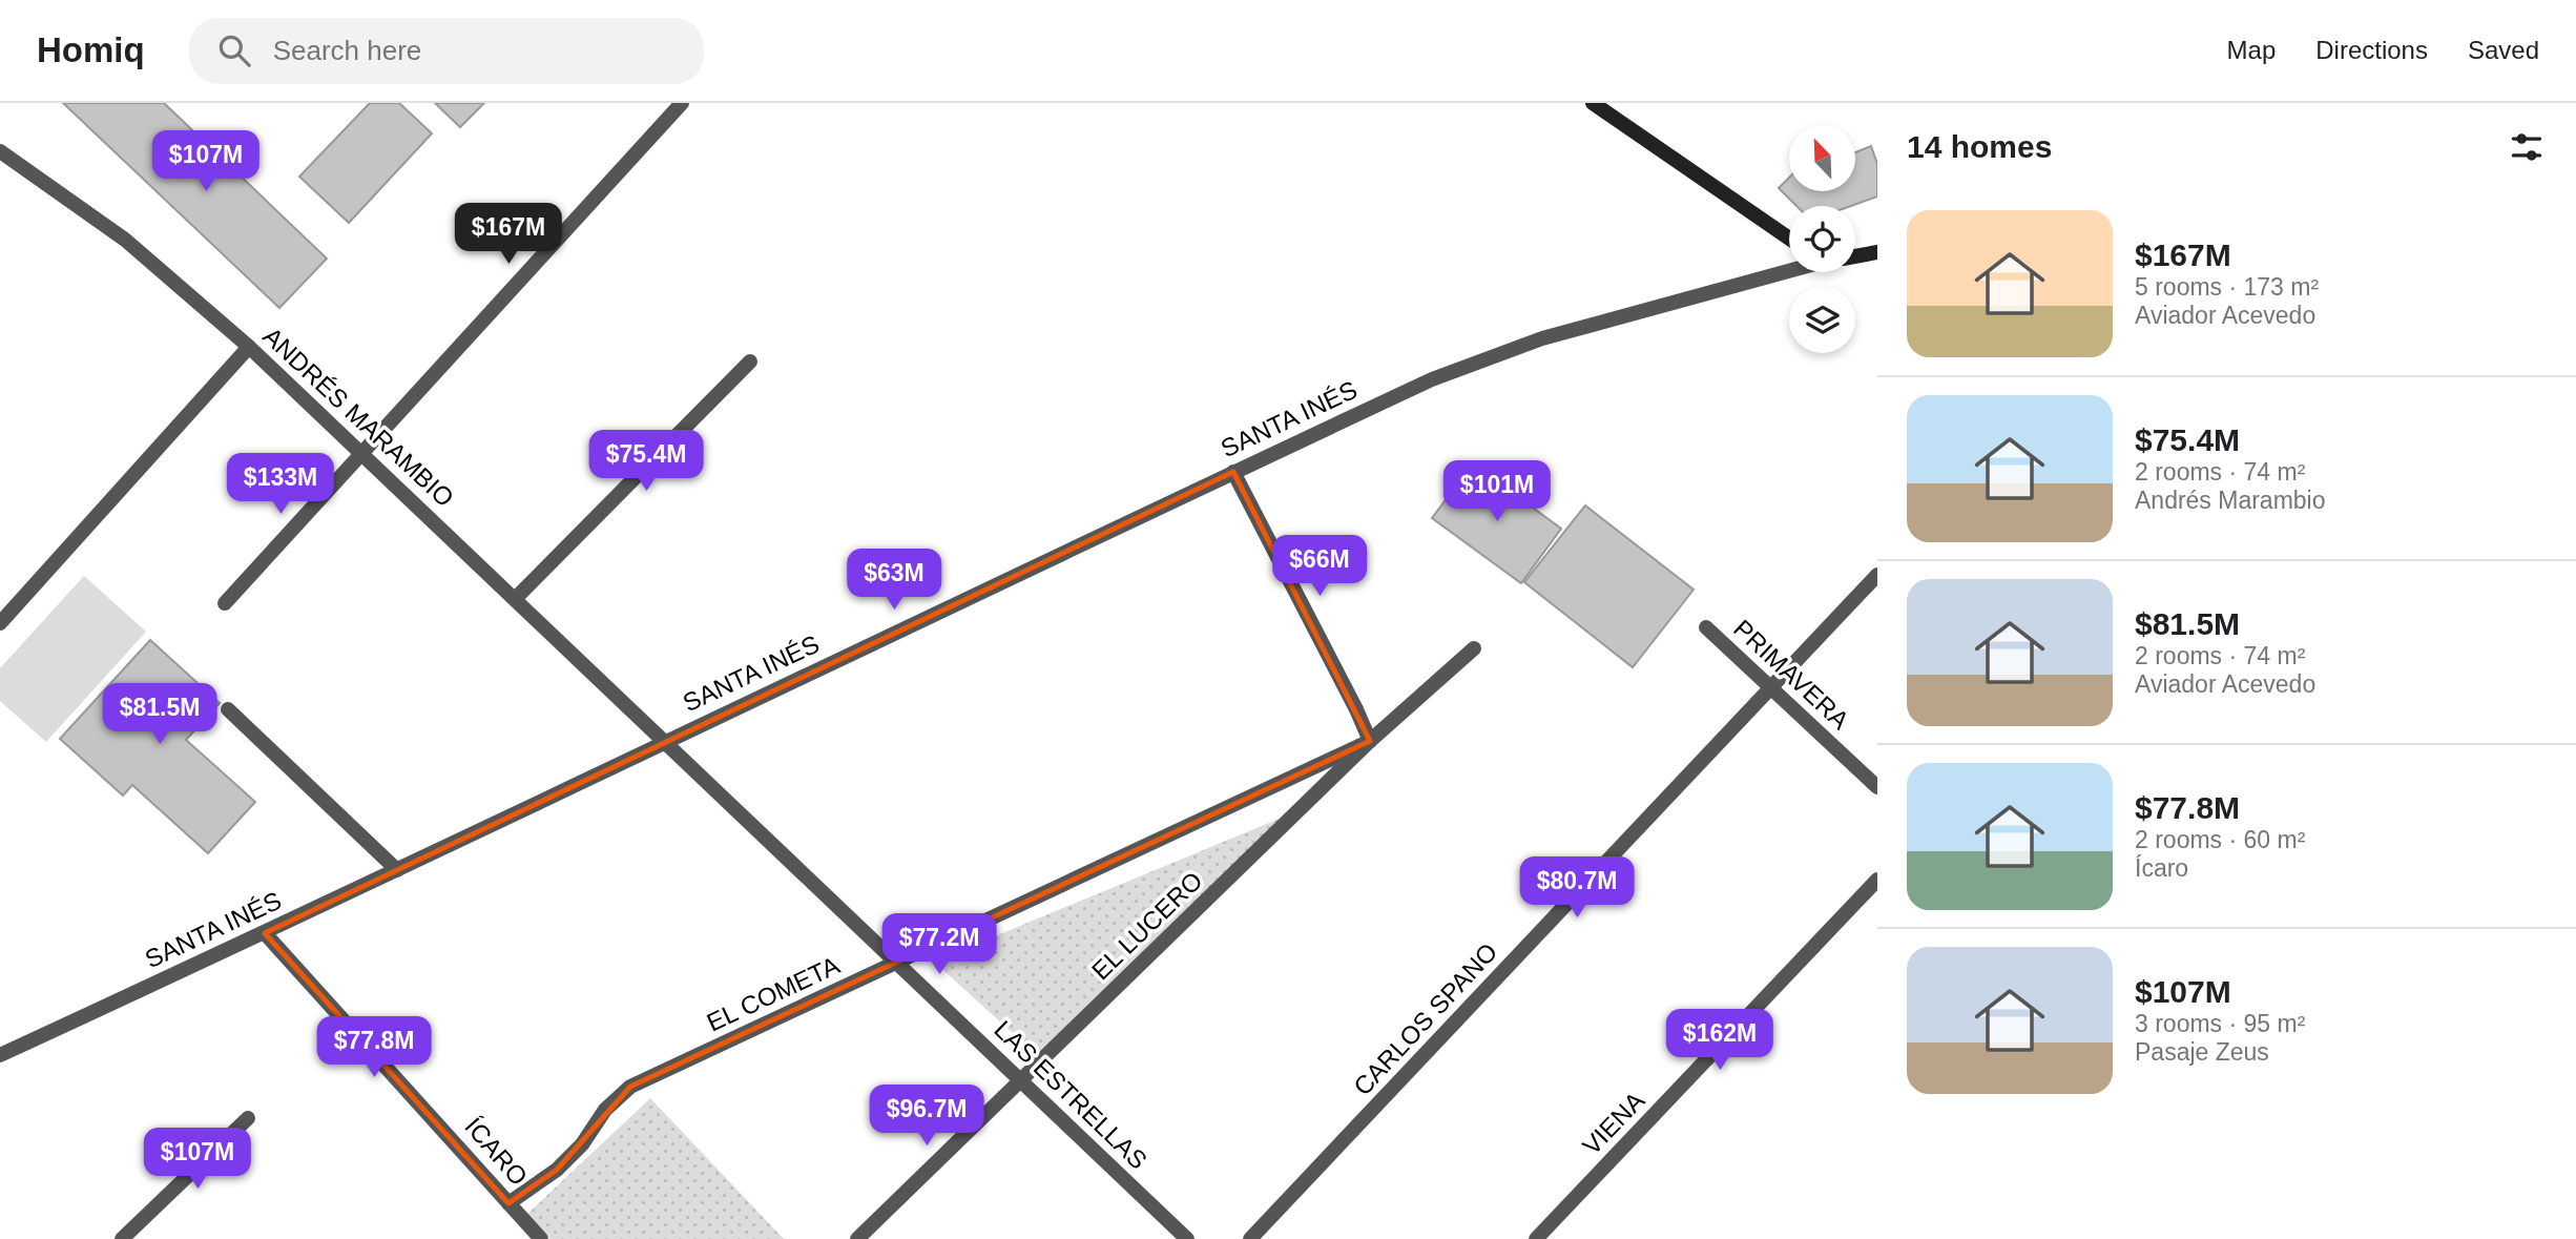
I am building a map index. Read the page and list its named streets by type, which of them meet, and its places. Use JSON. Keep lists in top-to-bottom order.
{
  "streets": {
    "street": [
      "ANDRÉS MARAMBIO",
      "SANTA INÉS",
      "PRIMAVERA",
      "EL LUCERO",
      "EL COMETA",
      "CARLOS SPANO",
      "LAS ESTRELLAS",
      "VIENA",
      "ÍCARO"
    ]
  },
  "crossings": [
    ["ANDRÉS MARAMBIO", "SANTA INÉS"],
    ["ANDRÉS MARAMBIO", "LAS ESTRELLAS"],
    ["SANTA INÉS", "LAS ESTRELLAS"],
    ["SANTA INÉS", "ÍCARO"],
    ["PRIMAVERA", "CARLOS SPANO"],
    ["EL LUCERO", "EL COMETA"],
    ["EL LUCERO", "LAS ESTRELLAS"],
    ["EL COMETA", "LAS ESTRELLAS"],
    ["EL COMETA", "ÍCARO"]
  ],
  "north": "top left",
  "page": {
    "header": "Homiq",
    "search": "Search here",
    "nav": ["Map", "Directions", "Saved"],
    "heading": "14 homes",
    "price": [
      "$107M",
      "$167M",
      "$75.4M",
      "$133M",
      "$101M",
      "$66M",
      "$63M",
      "$81.5M",
      "$80.7M",
      "$77.2M",
      "$162M",
      "$77.8M",
      "$96.7M",
      "$107M"
    ],
    "list": [
      {
        "name": "$167M",
        "note": "5 rooms · 173 m² · Aviador Acevedo"
      },
      {
        "name": "$75.4M",
        "note": "2 rooms · 74 m² · Andrés Marambio"
      },
      {
        "name": "$81.5M",
        "note": "2 rooms · 74 m² · Aviador Acevedo"
      },
      {
        "name": "$77.8M",
        "note": "2 rooms · 60 m² · Ícaro"
      },
      {
        "name": "$107M",
        "note": "3 rooms · 95 m² · Pasaje Zeus"
      }
    ]
  }
}
